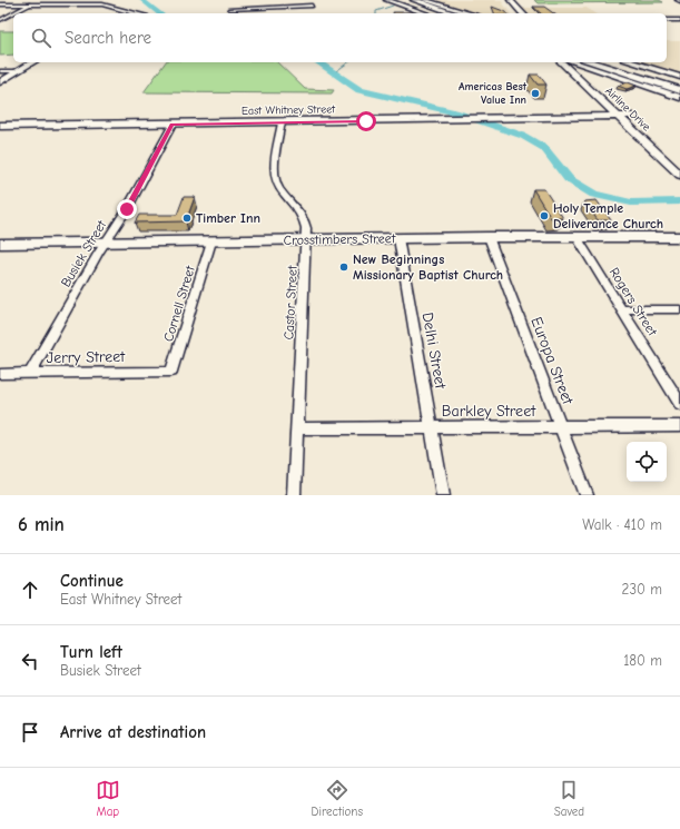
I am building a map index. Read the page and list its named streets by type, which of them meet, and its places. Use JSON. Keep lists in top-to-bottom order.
{
  "streets": {
    "main road": ["Airline Drive", "East Whitney Street", "Crosstimbers Street"],
    "street": [
      "Busiek Street",
      "Rogers Street",
      "Castor Street",
      "Cornell Street",
      "Delhi Street",
      "Jerry Street",
      "Europa Street",
      "Barkley Street"
    ]
  },
  "crossings": [
    ["Airline Drive", "East Whitney Street"],
    ["East Whitney Street", "Busiek Street"],
    ["East Whitney Street", "Castor Street"],
    ["Crosstimbers Street", "Busiek Street"],
    ["Crosstimbers Street", "Rogers Street"],
    ["Crosstimbers Street", "Castor Street"],
    ["Crosstimbers Street", "Cornell Street"],
    ["Crosstimbers Street", "Delhi Street"],
    ["Crosstimbers Street", "Europa Street"],
    ["Busiek Street", "Jerry Street"],
    ["Castor Street", "Barkley Street"],
    ["Cornell Street", "Jerry Street"],
    ["Delhi Street", "Barkley Street"],
    ["Europa Street", "Barkley Street"]
  ],
  "places": [
    "Americas Best Value Inn",
    "Holy Temple Deliverance Church",
    "Timber Inn",
    "New Beginnings Missionary Baptist Church"
  ],
  "page": {
    "search": "Search here",
    "heading": ["6 min", "Walk · 410 m"],
    "list": [
      ["Continue", "East Whitney Street", "230 m"],
      ["Turn left", "Busiek Street", "180 m"],
      "Arrive at destination"
    ],
    "nav": ["Map", "Directions", "Saved"]
  }
}
